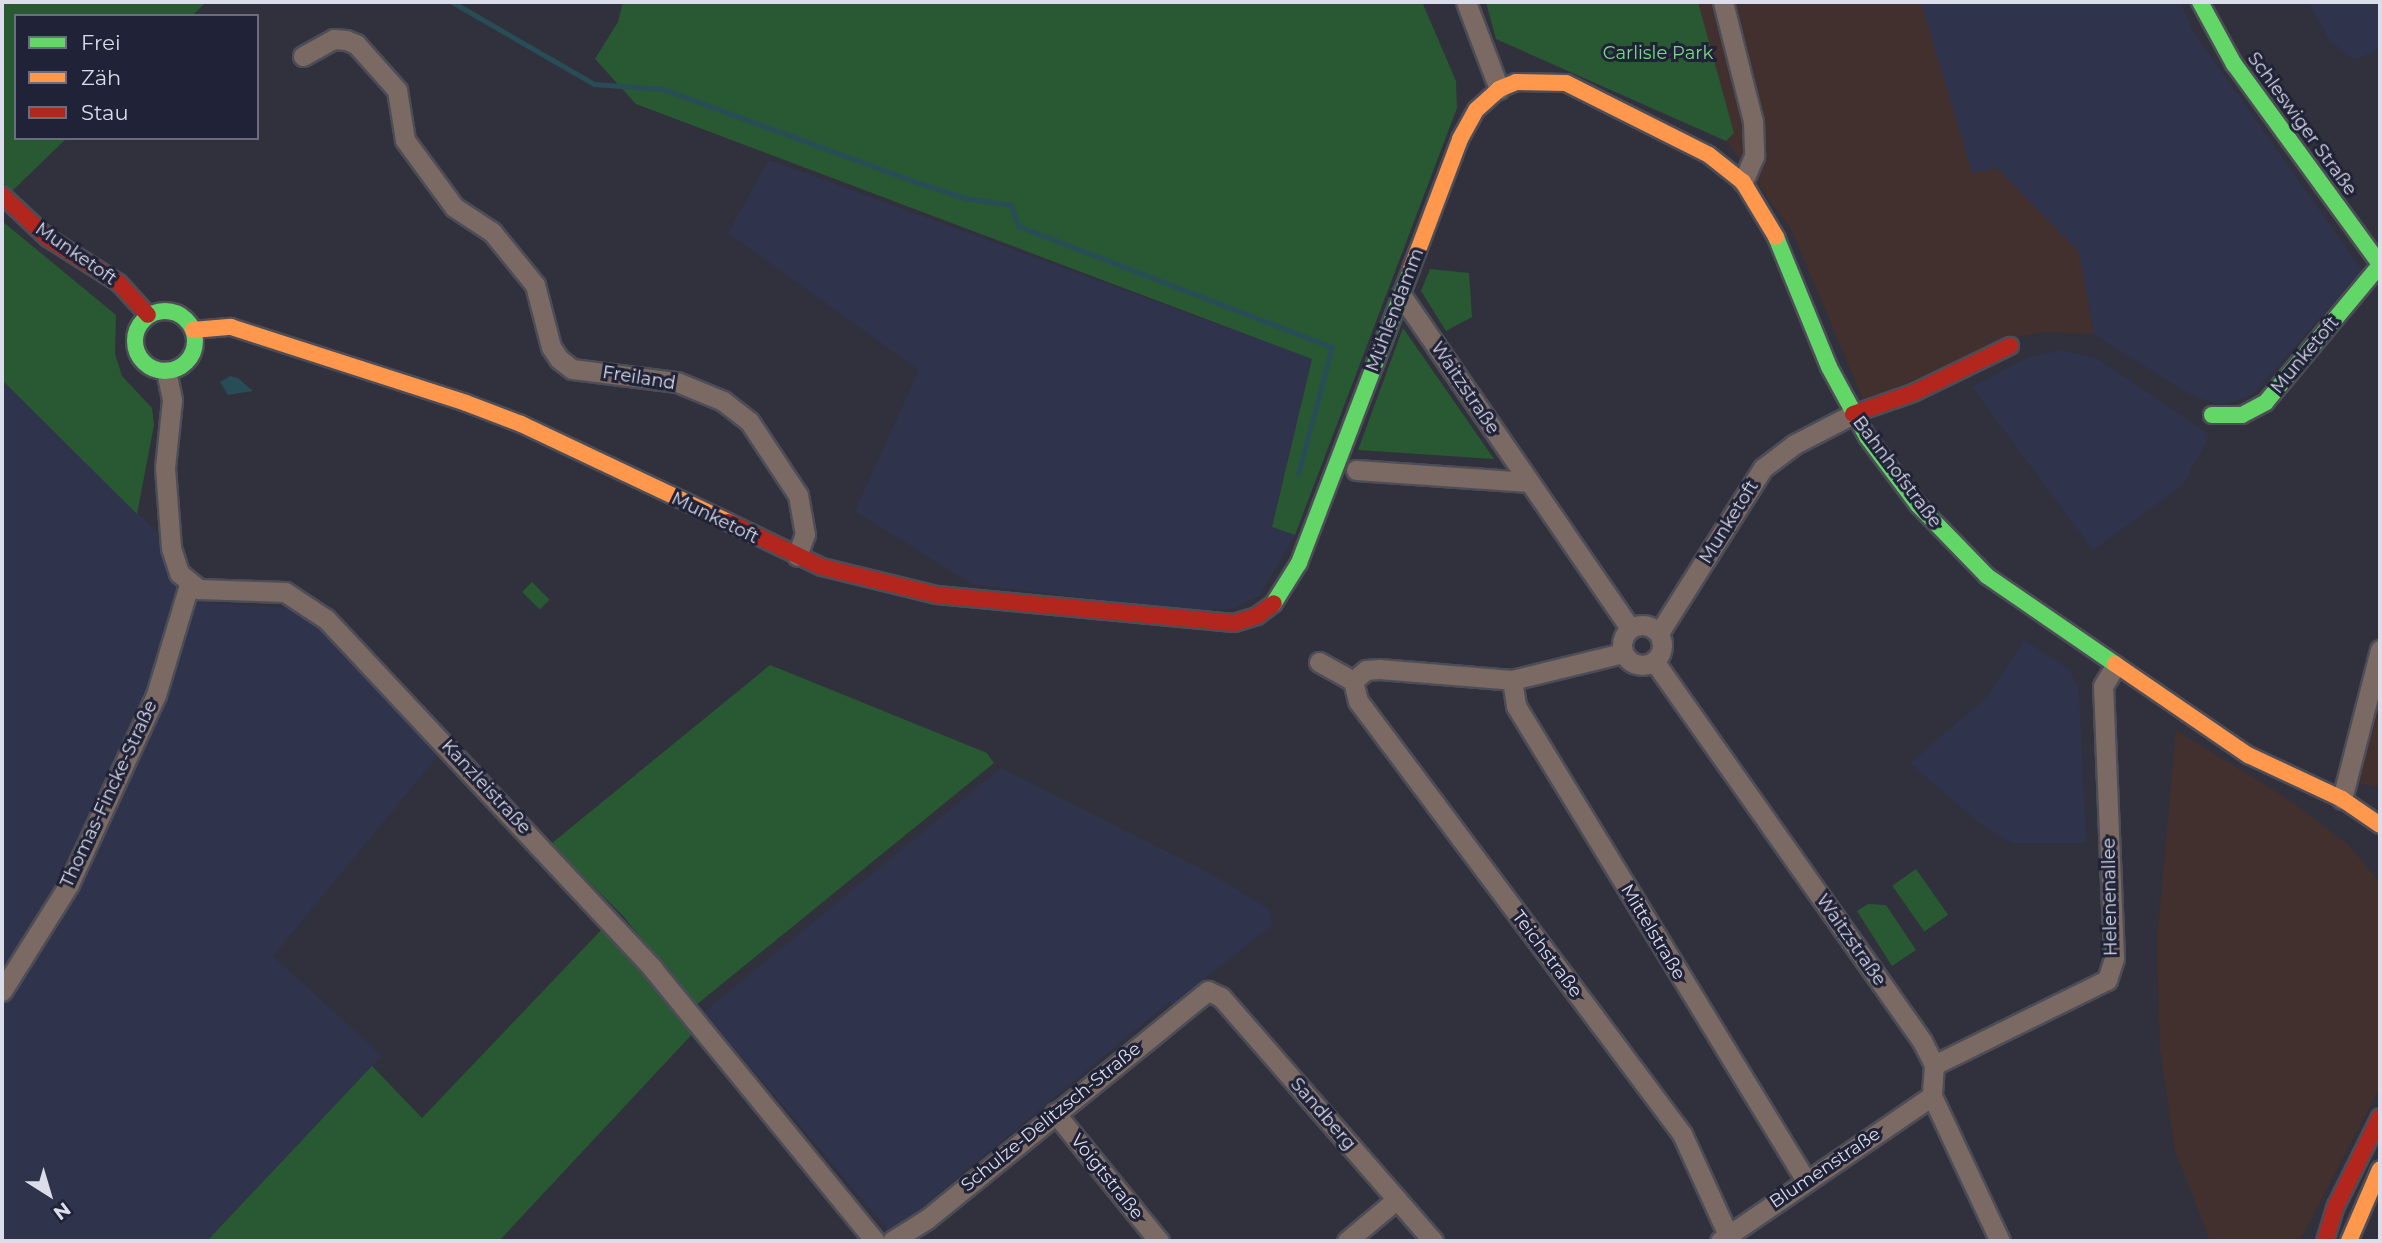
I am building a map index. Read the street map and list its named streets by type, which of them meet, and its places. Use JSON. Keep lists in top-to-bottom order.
{
  "streets": {
    "street": [
      "Schleswiger Straße",
      "Munketoft",
      "Mühlendamm",
      "Freiland",
      "Waitzstraße",
      "Bahnhofstraße",
      "Kanzleistraße",
      "Thomas-Fincke-Straße",
      "Helenenallee",
      "Mittelstraße",
      "Teichstraße",
      "Sandberg",
      "Schulze-Delitzsch-Straße",
      "Blumenstraße",
      "Voigtstraße"
    ]
  },
  "crossings": [
    ["Schleswiger Straße", "Munketoft"],
    ["Munketoft", "Mühlendamm"],
    ["Munketoft", "Freiland"],
    ["Munketoft", "Waitzstraße"],
    ["Munketoft", "Bahnhofstraße"],
    ["Mühlendamm", "Waitzstraße"],
    ["Mühlendamm", "Bahnhofstraße"],
    ["Waitzstraße", "Helenenallee"],
    ["Bahnhofstraße", "Helenenallee"],
    ["Kanzleistraße", "Thomas-Fincke-Straße"],
    ["Mittelstraße", "Blumenstraße"],
    ["Teichstraße", "Blumenstraße"],
    ["Sandberg", "Schulze-Delitzsch-Straße"],
    ["Schulze-Delitzsch-Straße", "Voigtstraße"]
  ],
  "parks": ["Carlisle Park"],
  "legend": ["Frei", "Zäh", "Stau"],
  "north": "bottom right"
}
